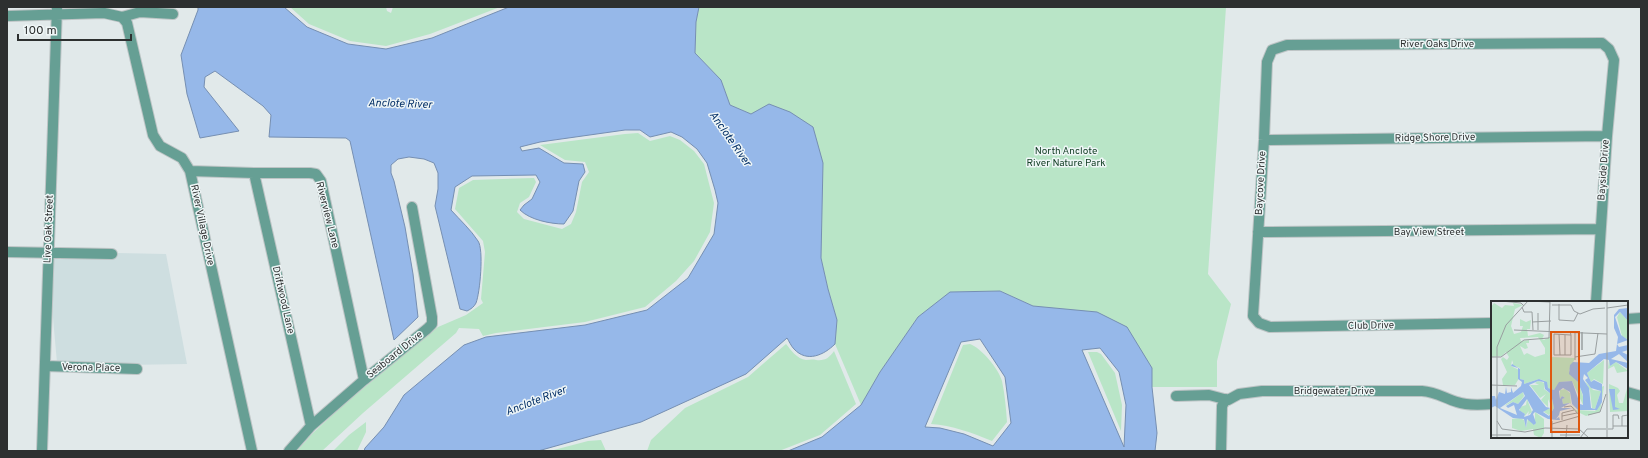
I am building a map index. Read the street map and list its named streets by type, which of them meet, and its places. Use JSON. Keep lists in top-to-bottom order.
{
  "streets": {
    "street": [
      "River Oaks Drive",
      "Ridge Shore Drive",
      "Bayside Drive",
      "Baycove Drive",
      "Riverview Lane",
      "River Village Drive",
      "Live Oak Street",
      "Bay View Street",
      "Driftwood Lane",
      "Club Drive",
      "Seaboard Drive",
      "Verona Place",
      "Bridgewater Drive"
    ]
  },
  "crossings": [
    ["River Oaks Drive", "Bayside Drive"],
    ["River Oaks Drive", "Baycove Drive"],
    ["Ridge Shore Drive", "Bayside Drive"],
    ["Ridge Shore Drive", "Baycove Drive"],
    ["Bayside Drive", "Bay View Street"],
    ["Baycove Drive", "Bay View Street"],
    ["Baycove Drive", "Club Drive"],
    ["Riverview Lane", "River Village Drive"],
    ["Riverview Lane", "Driftwood Lane"],
    ["Riverview Lane", "Seaboard Drive"],
    ["Live Oak Street", "Verona Place"],
    ["Driftwood Lane", "Seaboard Drive"]
  ],
  "water": ["Anclote River"],
  "parks": ["North Anclote River Nature Park"],
  "scale_bar": "100 m"
}
